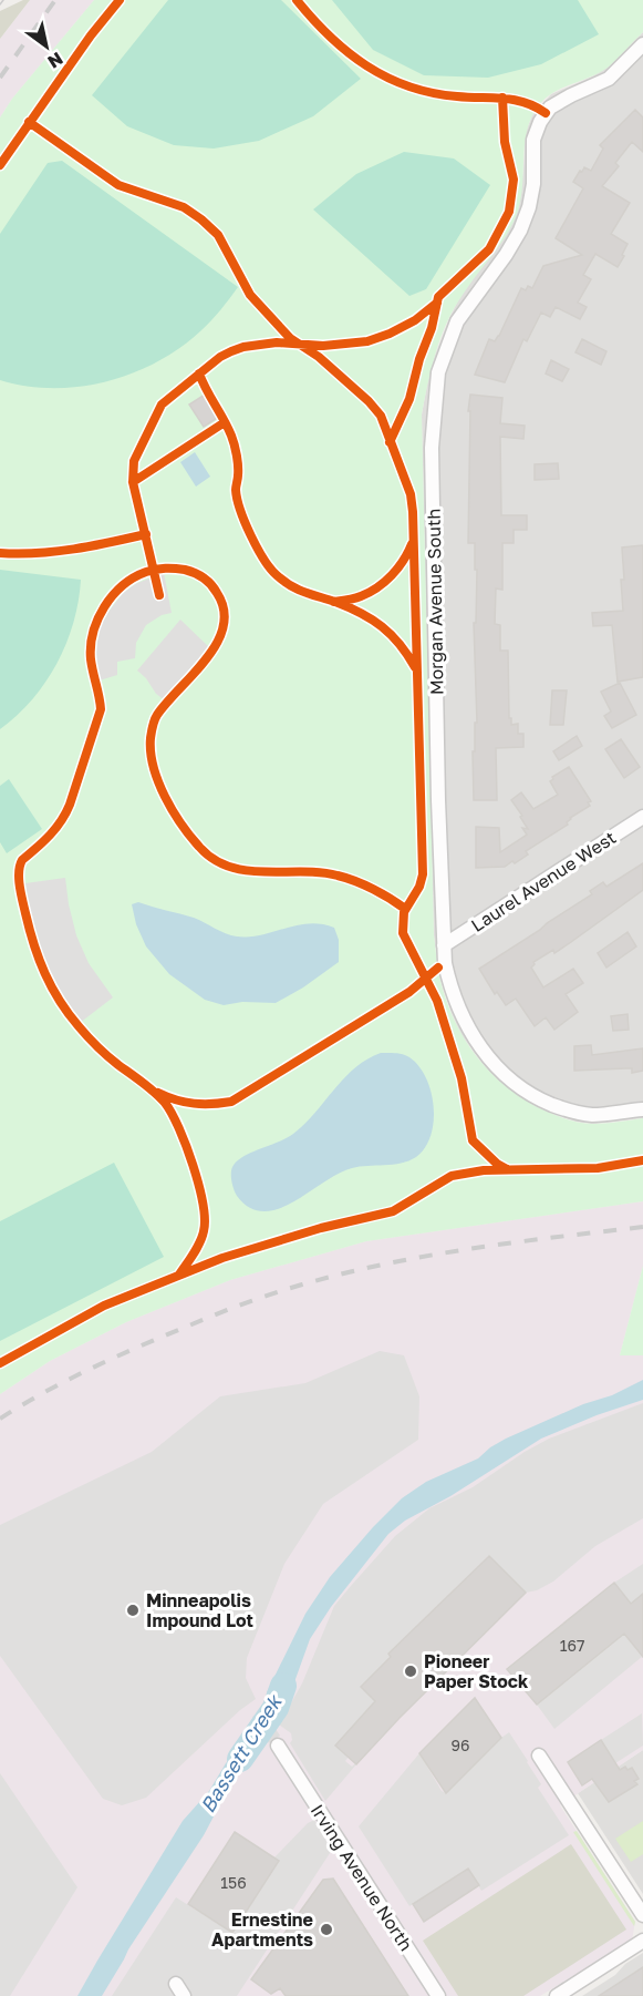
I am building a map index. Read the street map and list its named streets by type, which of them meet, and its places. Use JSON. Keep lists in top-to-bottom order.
{
  "streets": {
    "street": ["Morgan Avenue South", "Laurel Avenue West", "Irving Avenue North"]
  },
  "crossings": [
    ["Morgan Avenue South", "Laurel Avenue West"]
  ],
  "water": ["Bassett Creek"],
  "places": ["Minneapolis Impound Lot", "Pioneer Paper Stock", "Ernestine Apartments"],
  "house_numbers": ["167", "96", "156"],
  "north": "bottom right"
}
